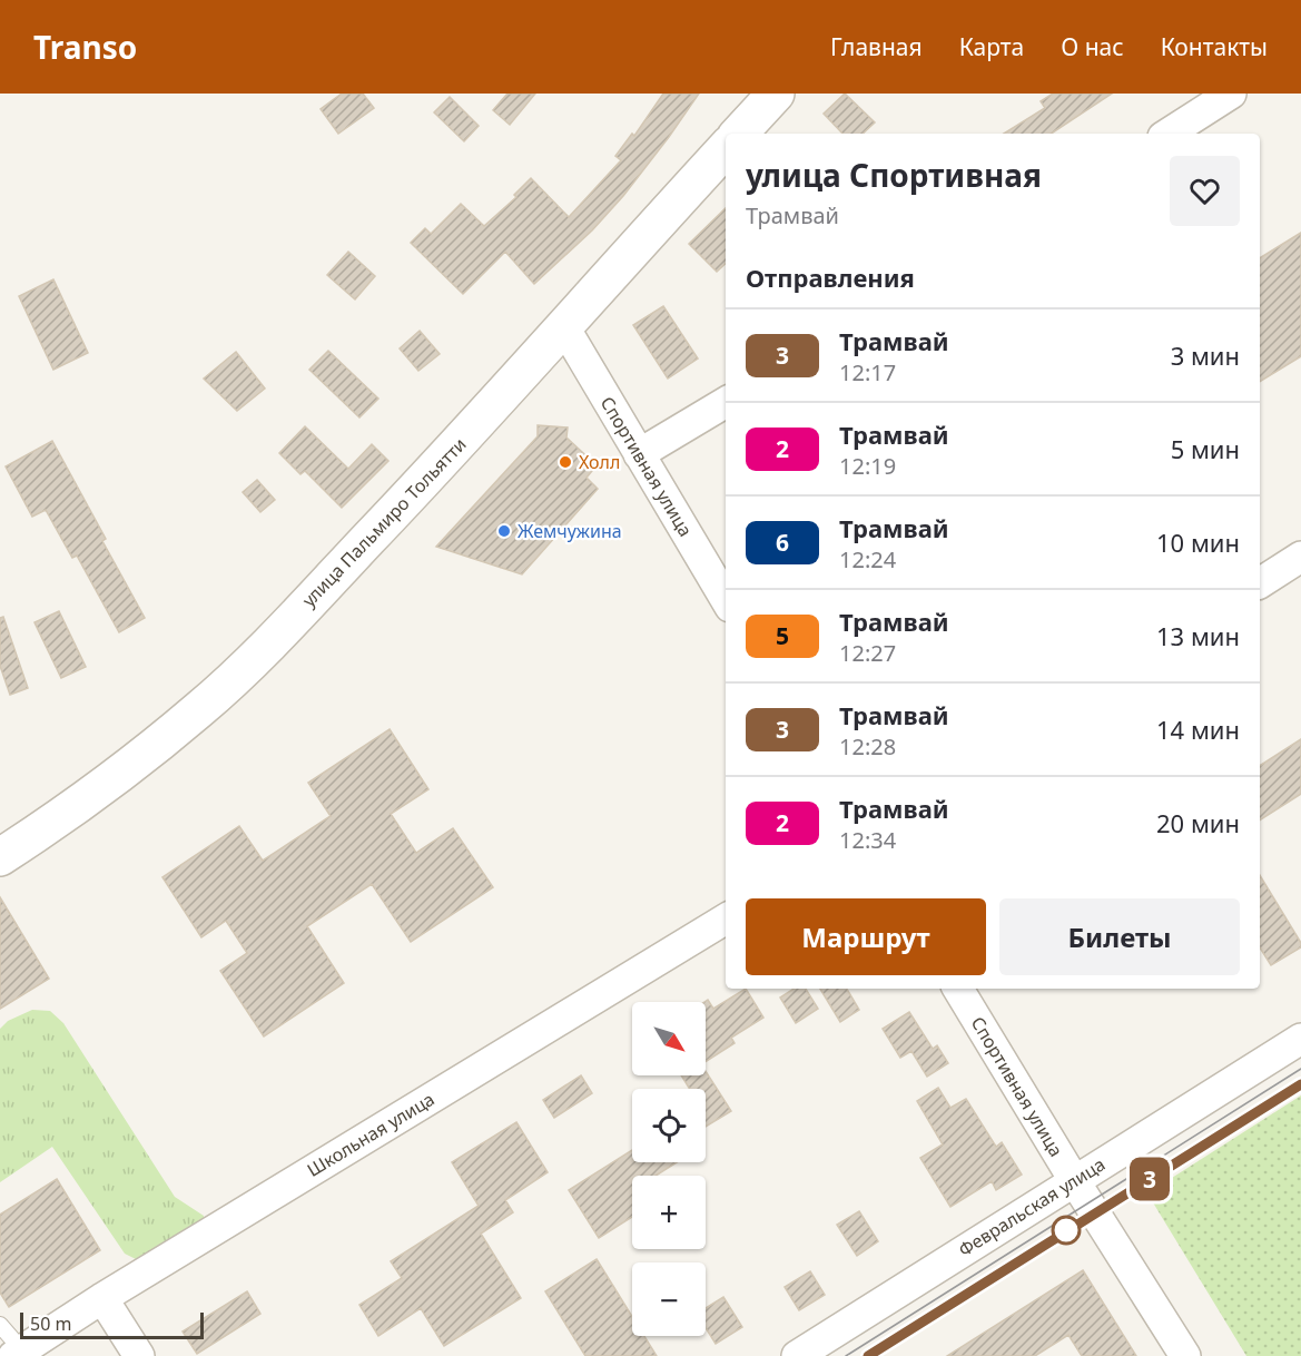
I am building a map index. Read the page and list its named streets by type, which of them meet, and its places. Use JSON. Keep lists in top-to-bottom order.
{
  "streets": {
    "street": [
      "Спортивная улица",
      "улица Пальмиро Тольятти",
      "Школьная улица",
      "Февральская улица"
    ]
  },
  "crossings": [
    ["Спортивная улица", "улица Пальмиро Тольятти"],
    ["Спортивная улица", "Февральская улица"]
  ],
  "places": ["Холл", "Жемчужина"],
  "lines": ["tram line 3"],
  "scale_bar": "50 m",
  "north": "bottom right",
  "page": {
    "header": "Transo",
    "nav": [
      "Главная",
      "Карта",
      "О нас",
      "Контакты"
    ],
    "on_map": "3",
    "heading": [
      ["улица Спортивная", "Трамвай"],
      "Отправления"
    ],
    "list": [
      {
        "mark": "3",
        "name": "Трамвай",
        "note": "12:17",
        "value": "3 мин"
      },
      {
        "mark": "2",
        "name": "Трамвай",
        "note": "12:19",
        "value": "5 мин"
      },
      {
        "mark": "6",
        "name": "Трамвай",
        "note": "12:24",
        "value": "10 мин"
      },
      {
        "mark": "5",
        "name": "Трамвай",
        "note": "12:27",
        "value": "13 мин"
      },
      {
        "mark": "3",
        "name": "Трамвай",
        "note": "12:28",
        "value": "14 мин"
      },
      {
        "mark": "2",
        "name": "Трамвай",
        "note": "12:34",
        "value": "20 мин"
      }
    ],
    "buttons": ["Маршрут", "Билеты"],
    "map_buttons": ["+", "−"],
    "scale": "50 m"
  }
}
